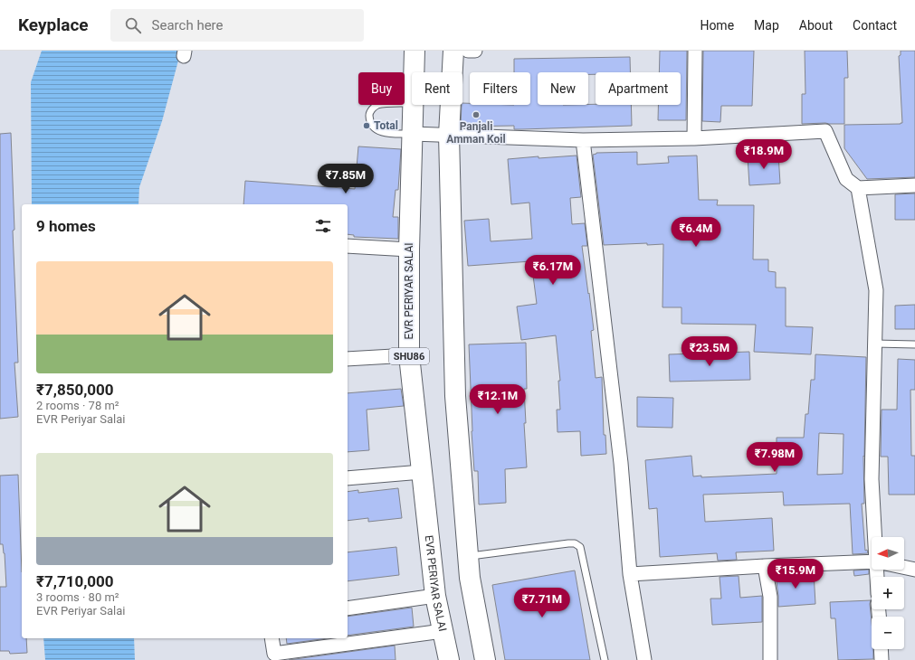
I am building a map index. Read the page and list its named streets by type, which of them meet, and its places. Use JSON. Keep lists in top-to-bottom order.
{
  "streets": {
    "main road": ["EVR PERIYAR SALAI", "SHU86"]
  },
  "places": ["Panjali Amman Koil", "Total"],
  "north": "left",
  "page": {
    "header": "Keyplace",
    "search": "Search here",
    "nav": [
      "Home",
      "Map",
      "About",
      "Contact"
    ],
    "chip": [
      "Buy",
      "Rent",
      "Filters",
      "New",
      "Apartment"
    ],
    "price": [
      "₹18.9M",
      "₹7.85M",
      "₹6.4M",
      "₹6.17M",
      "₹23.5M",
      "₹12.1M",
      "₹7.98M",
      "₹15.9M",
      "₹7.71M"
    ],
    "heading": "9 homes",
    "list": [
      {
        "name": "₹7,850,000",
        "note": "2 rooms · 78 m² · EVR Periyar Salai"
      },
      {
        "name": "₹7,710,000",
        "note": "3 rooms · 80 m² · EVR Periyar Salai"
      }
    ],
    "map_buttons": ["+", "−"]
  }
}
